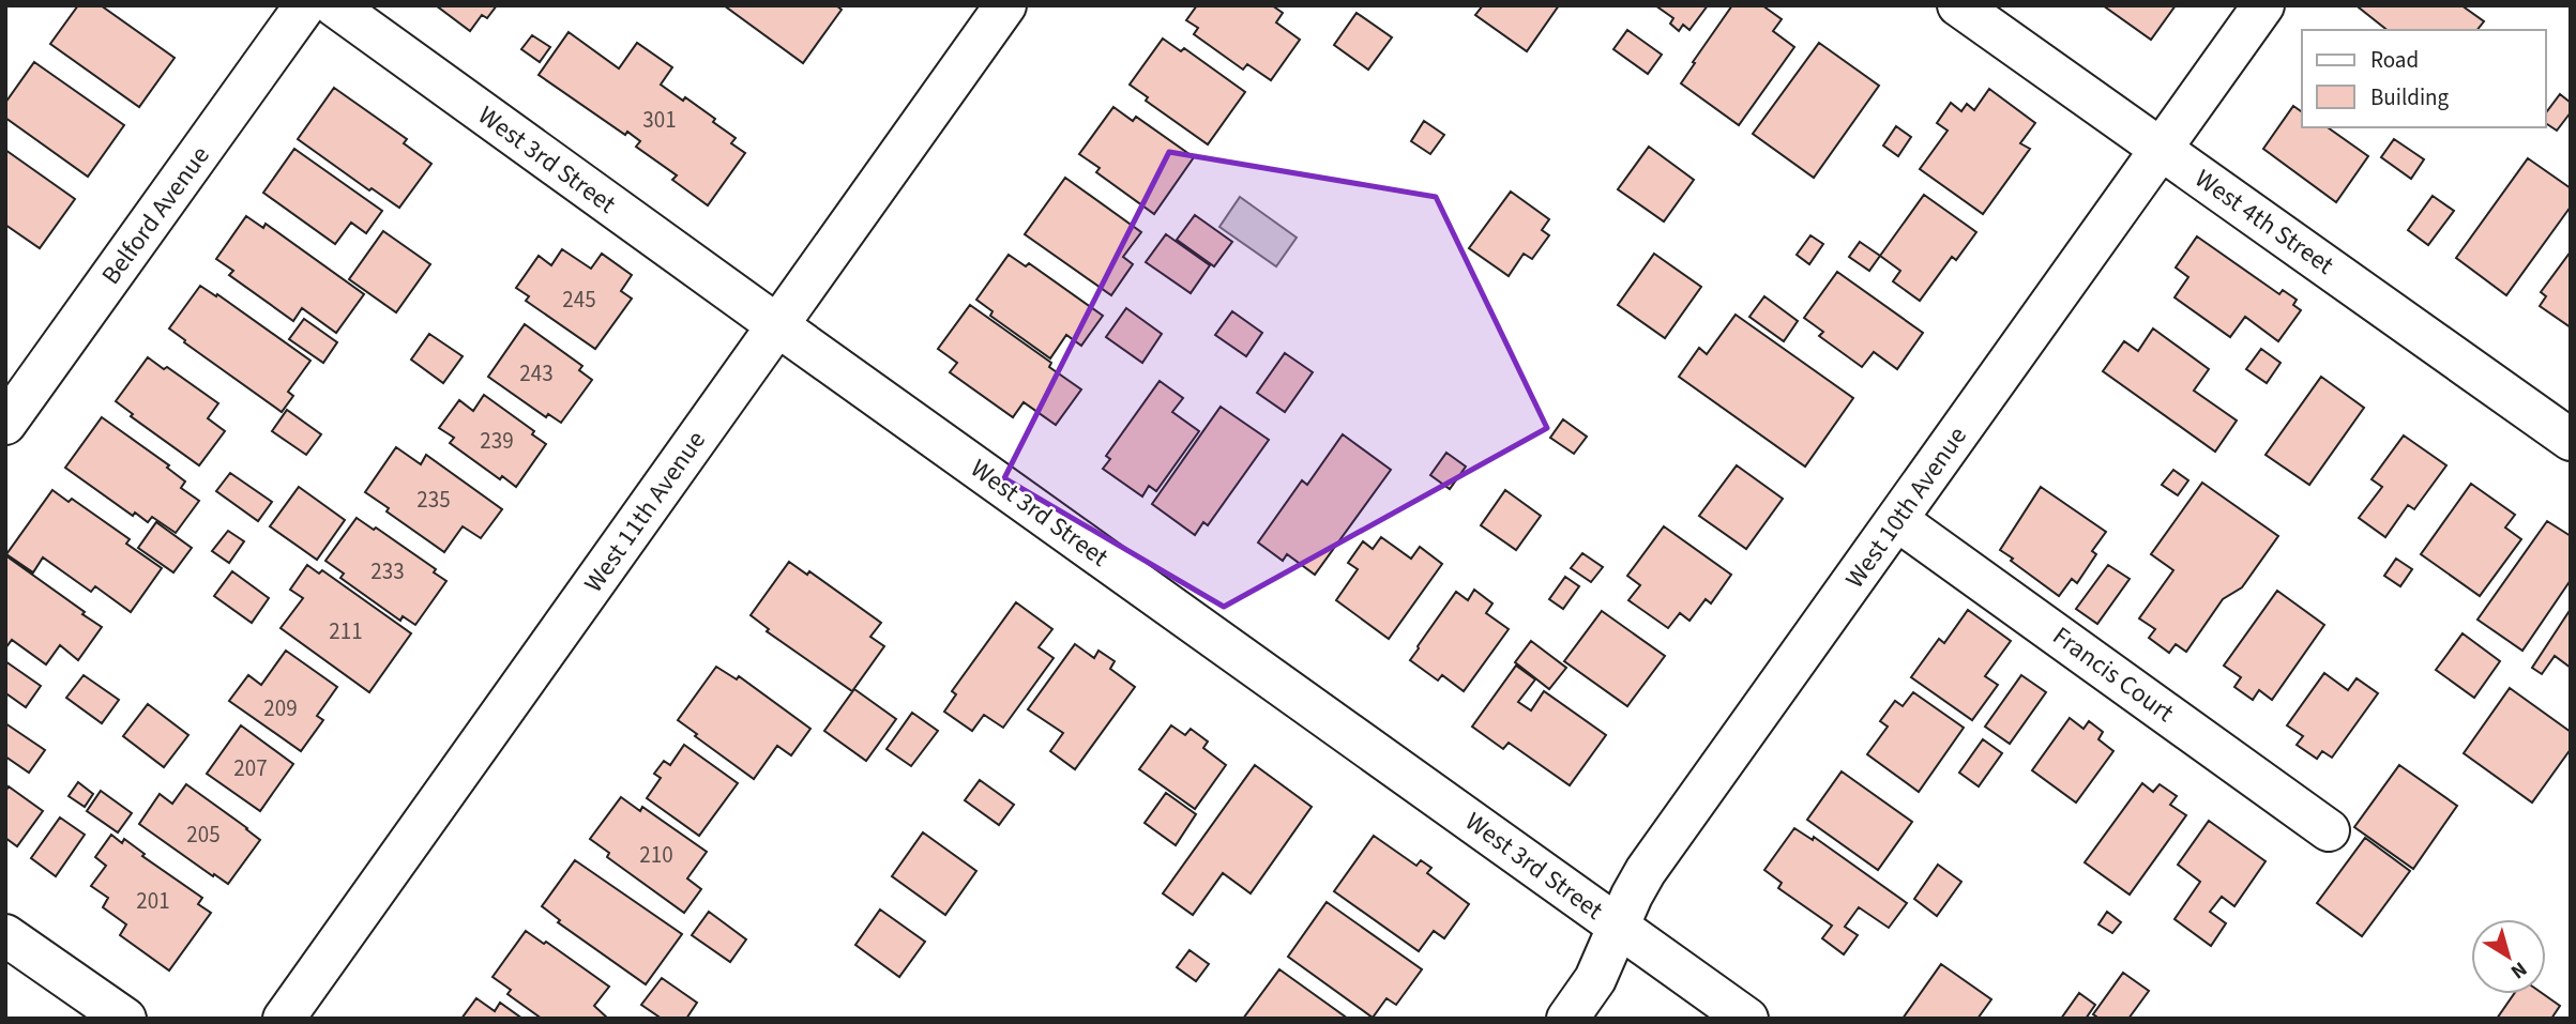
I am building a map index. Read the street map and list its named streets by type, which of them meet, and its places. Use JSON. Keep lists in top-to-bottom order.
{
  "streets": {
    "street": [
      "West 3rd Street",
      "Belford Avenue",
      "West 4th Street",
      "West 10th Avenue",
      "West 11th Avenue",
      "Francis Court"
    ]
  },
  "crossings": [
    ["West 3rd Street", "West 10th Avenue"],
    ["West 3rd Street", "West 11th Avenue"],
    ["West 4th Street", "West 10th Avenue"],
    ["West 10th Avenue", "Francis Court"]
  ],
  "house_numbers": [
    "301",
    "245",
    "243",
    "239",
    "235",
    "233",
    "211",
    "209",
    "207",
    "205",
    "210",
    "201"
  ],
  "legend": ["Road", "Building"],
  "north": "bottom right"
}
